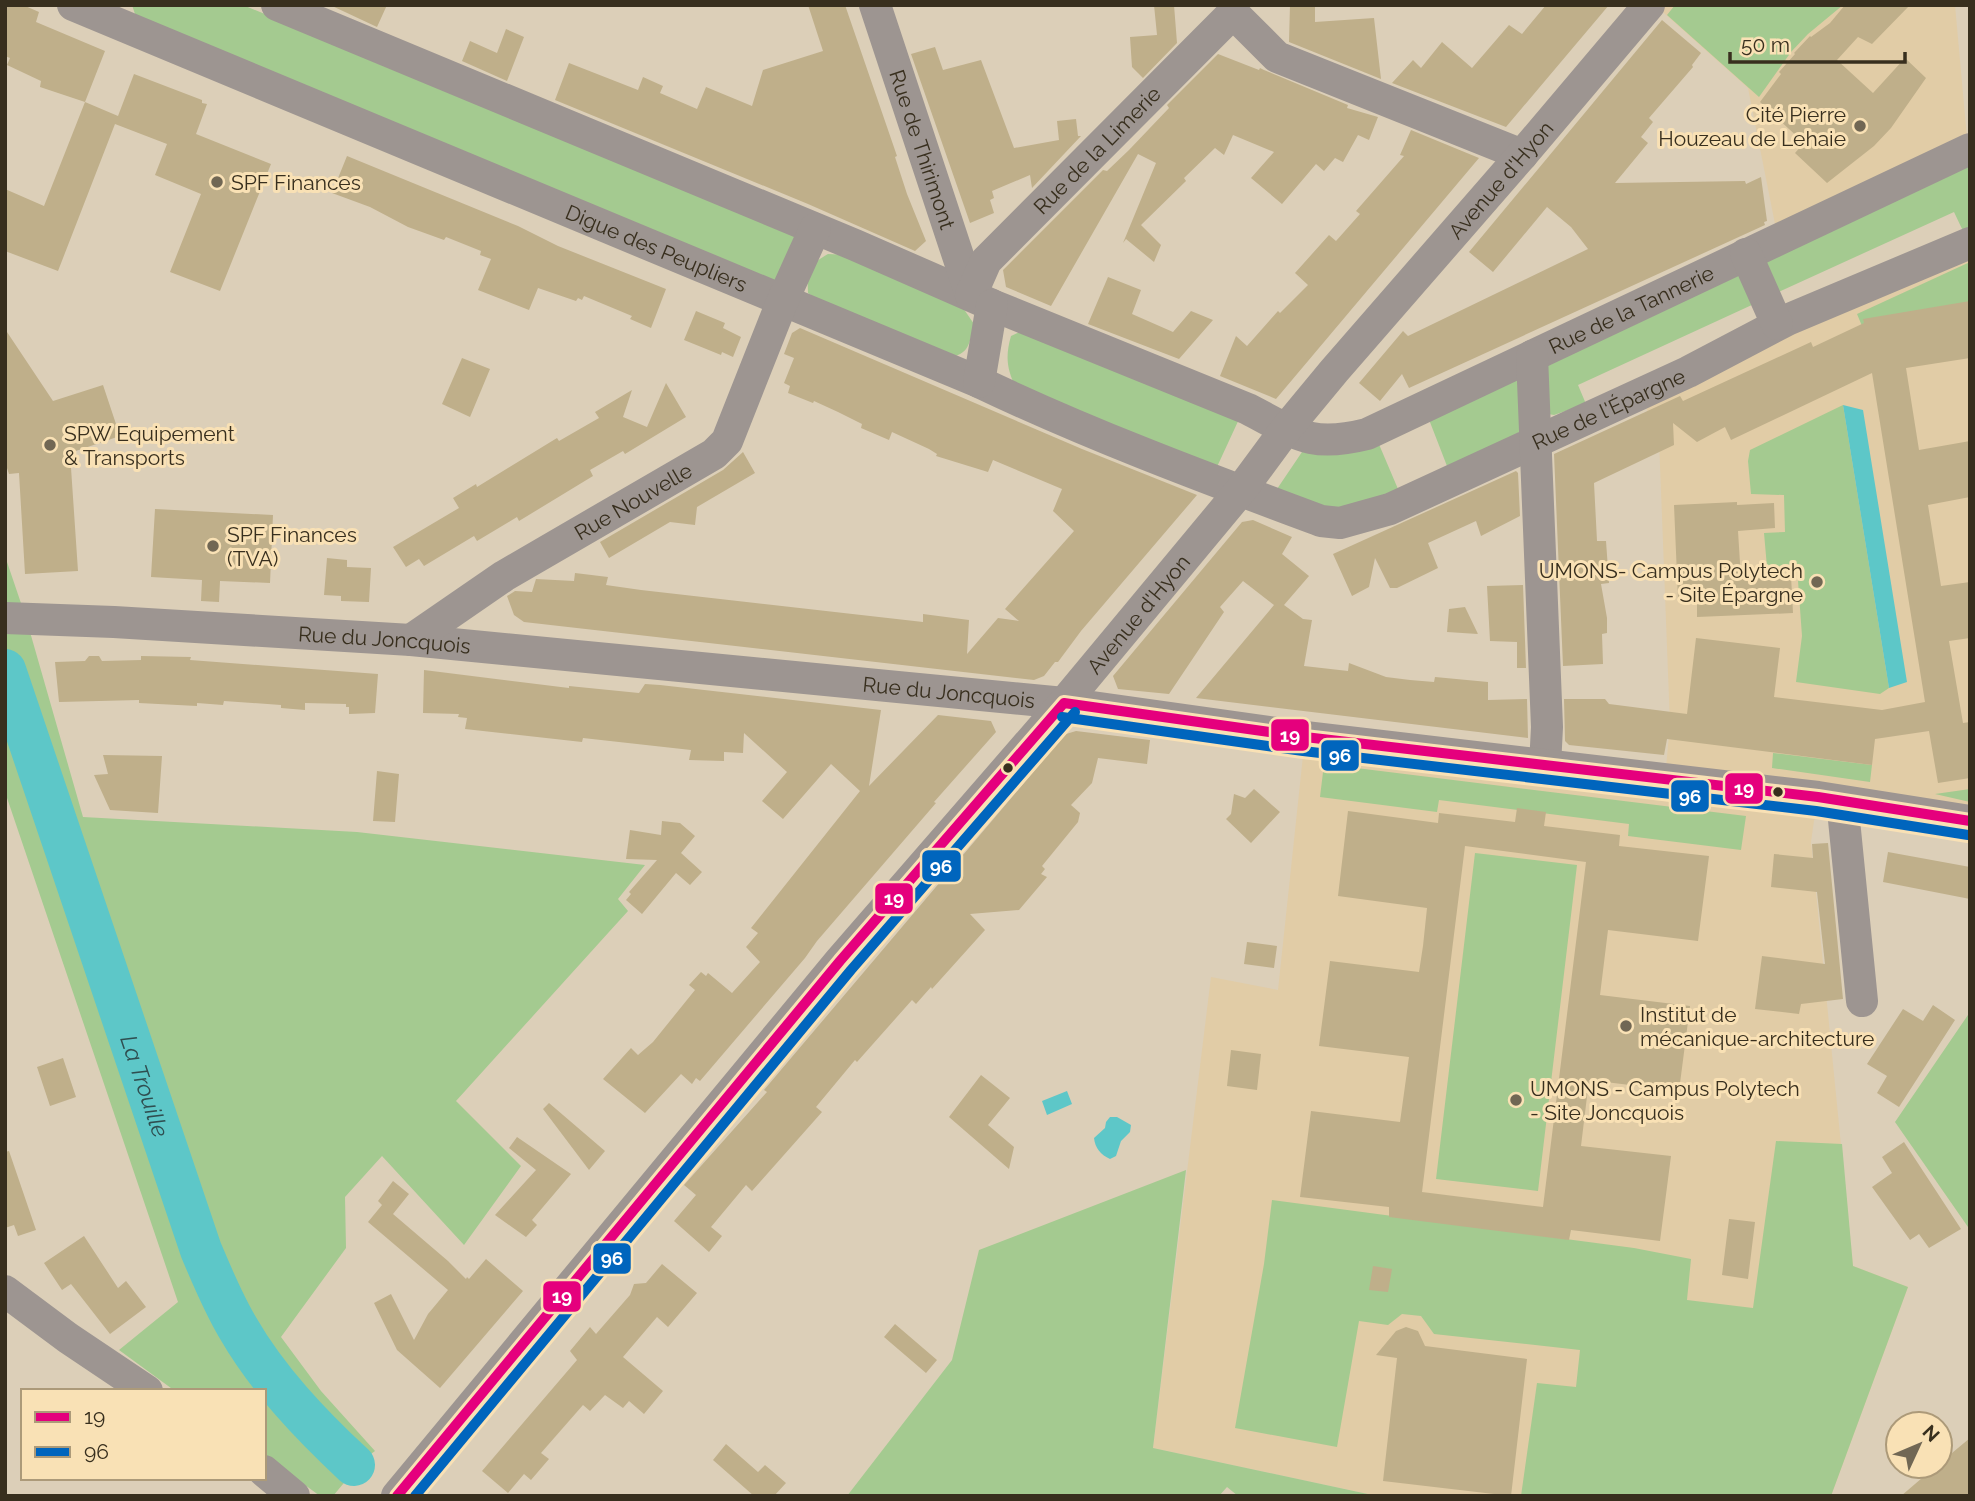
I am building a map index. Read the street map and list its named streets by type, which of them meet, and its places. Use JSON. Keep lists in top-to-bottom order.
{
  "streets": {
    "street": [
      "Rue de Thirimont",
      "Rue de la Limerie",
      "Avenue d'Hyon",
      "Digue des Peupliers",
      "Rue de la Tannerie",
      "Rue de l'Épargne",
      "Rue Nouvelle",
      "Rue du Joncquois"
    ]
  },
  "crossings": [
    ["Rue de Thirimont", "Rue de la Limerie"],
    ["Rue de la Limerie", "Avenue d'Hyon"],
    ["Avenue d'Hyon", "Digue des Peupliers"],
    ["Avenue d'Hyon", "Rue de la Tannerie"],
    ["Avenue d'Hyon", "Rue de l'Épargne"],
    ["Avenue d'Hyon", "Rue du Joncquois"],
    ["Digue des Peupliers", "Rue de l'Épargne"],
    ["Digue des Peupliers", "Rue Nouvelle"],
    ["Rue Nouvelle", "Rue du Joncquois"]
  ],
  "water": ["La Trouille"],
  "places": [
    "Cité Pierre Houzeau de Lehaie",
    "SPF Finances",
    "SPW Equipement & Transports",
    "SPF Finances (TVA)",
    "UMONS- Campus Polytech - Site Épargne",
    "Institut de mécanique-architecture",
    "UMONS - Campus Polytech - Site Joncquois"
  ],
  "lines": ["transit line 19", "transit line 96"],
  "legend": ["19", "96"],
  "scale_bar": "50 m",
  "north": "top right"
}
